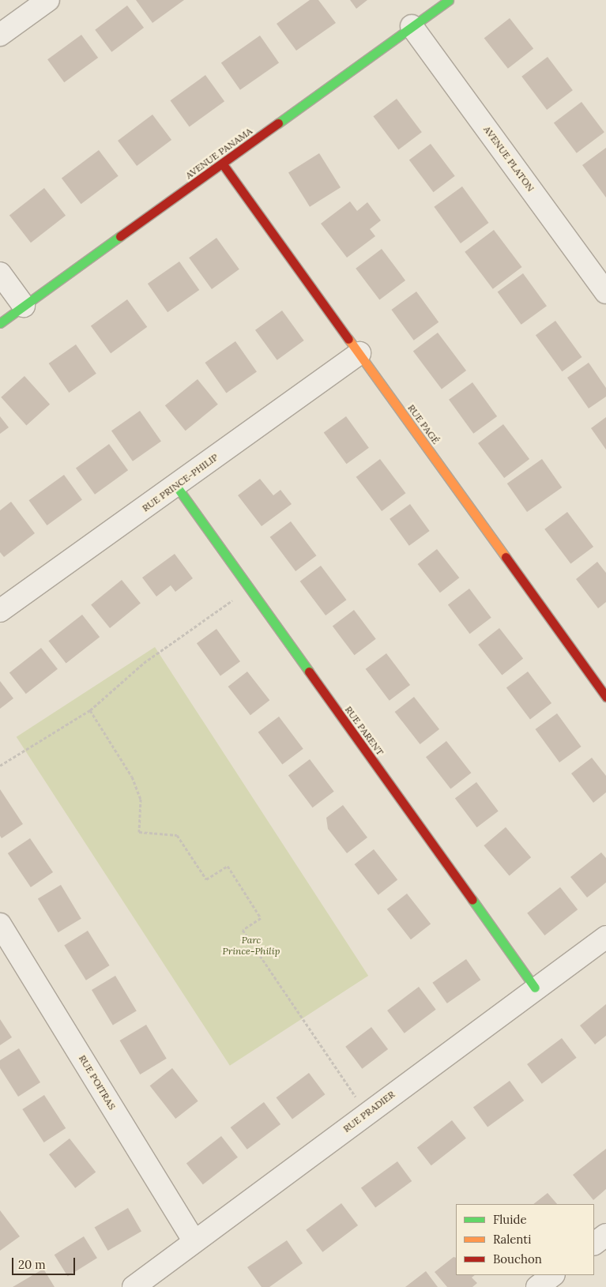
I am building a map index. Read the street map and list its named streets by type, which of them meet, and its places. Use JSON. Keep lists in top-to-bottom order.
{
  "streets": {
    "street": [
      "AVENUE PANAMA",
      "AVENUE PLATON",
      "RUE PAGÉ",
      "RUE PRINCE-PHILIP",
      "RUE PARENT",
      "RUE POITRAS",
      "RUE PRADIER"
    ]
  },
  "crossings": [
    ["AVENUE PANAMA", "AVENUE PLATON"],
    ["AVENUE PANAMA", "RUE PAGÉ"],
    ["RUE PAGÉ", "RUE PRINCE-PHILIP"],
    ["RUE PRINCE-PHILIP", "RUE PARENT"],
    ["RUE PARENT", "RUE PRADIER"],
    ["RUE POITRAS", "RUE PRADIER"]
  ],
  "parks": ["Parc Prince-Philip"],
  "legend": ["Fluide", "Ralenti", "Bouchon"],
  "scale_bar": "20 m"
}
